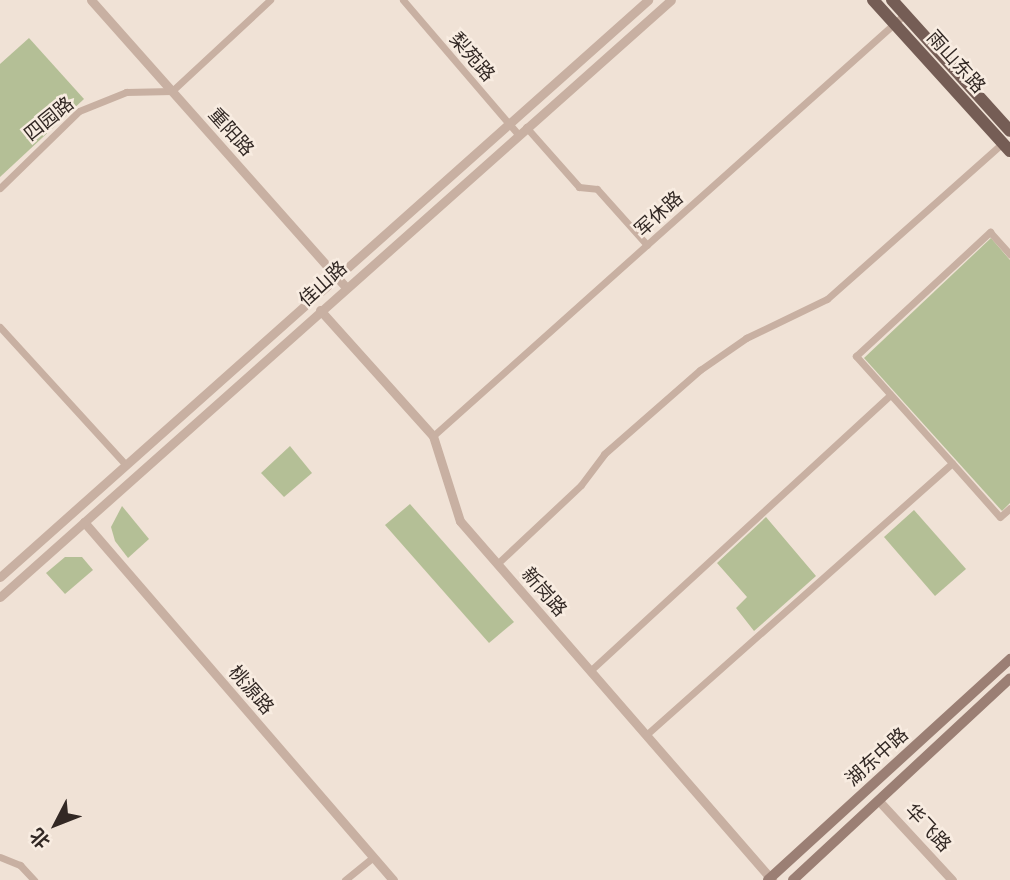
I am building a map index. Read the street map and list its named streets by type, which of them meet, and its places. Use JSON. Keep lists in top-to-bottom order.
{
  "streets": {
    "main road": ["雨山东路", "湖东中路"],
    "street": [
      "梨苑路",
      "四园路",
      "重阳路",
      "军休路",
      "佳山路",
      "新岗路",
      "桃源路",
      "华飞路"
    ]
  },
  "crossings": [
    ["梨苑路", "佳山路"],
    ["雨山东路", "军休路"],
    ["四园路", "重阳路"],
    ["重阳路", "佳山路"],
    ["军休路", "新岗路"],
    ["佳山路", "新岗路"],
    ["佳山路", "桃源路"],
    ["新岗路", "湖东中路"],
    ["湖东中路", "华飞路"]
  ],
  "north": "bottom left"
}
